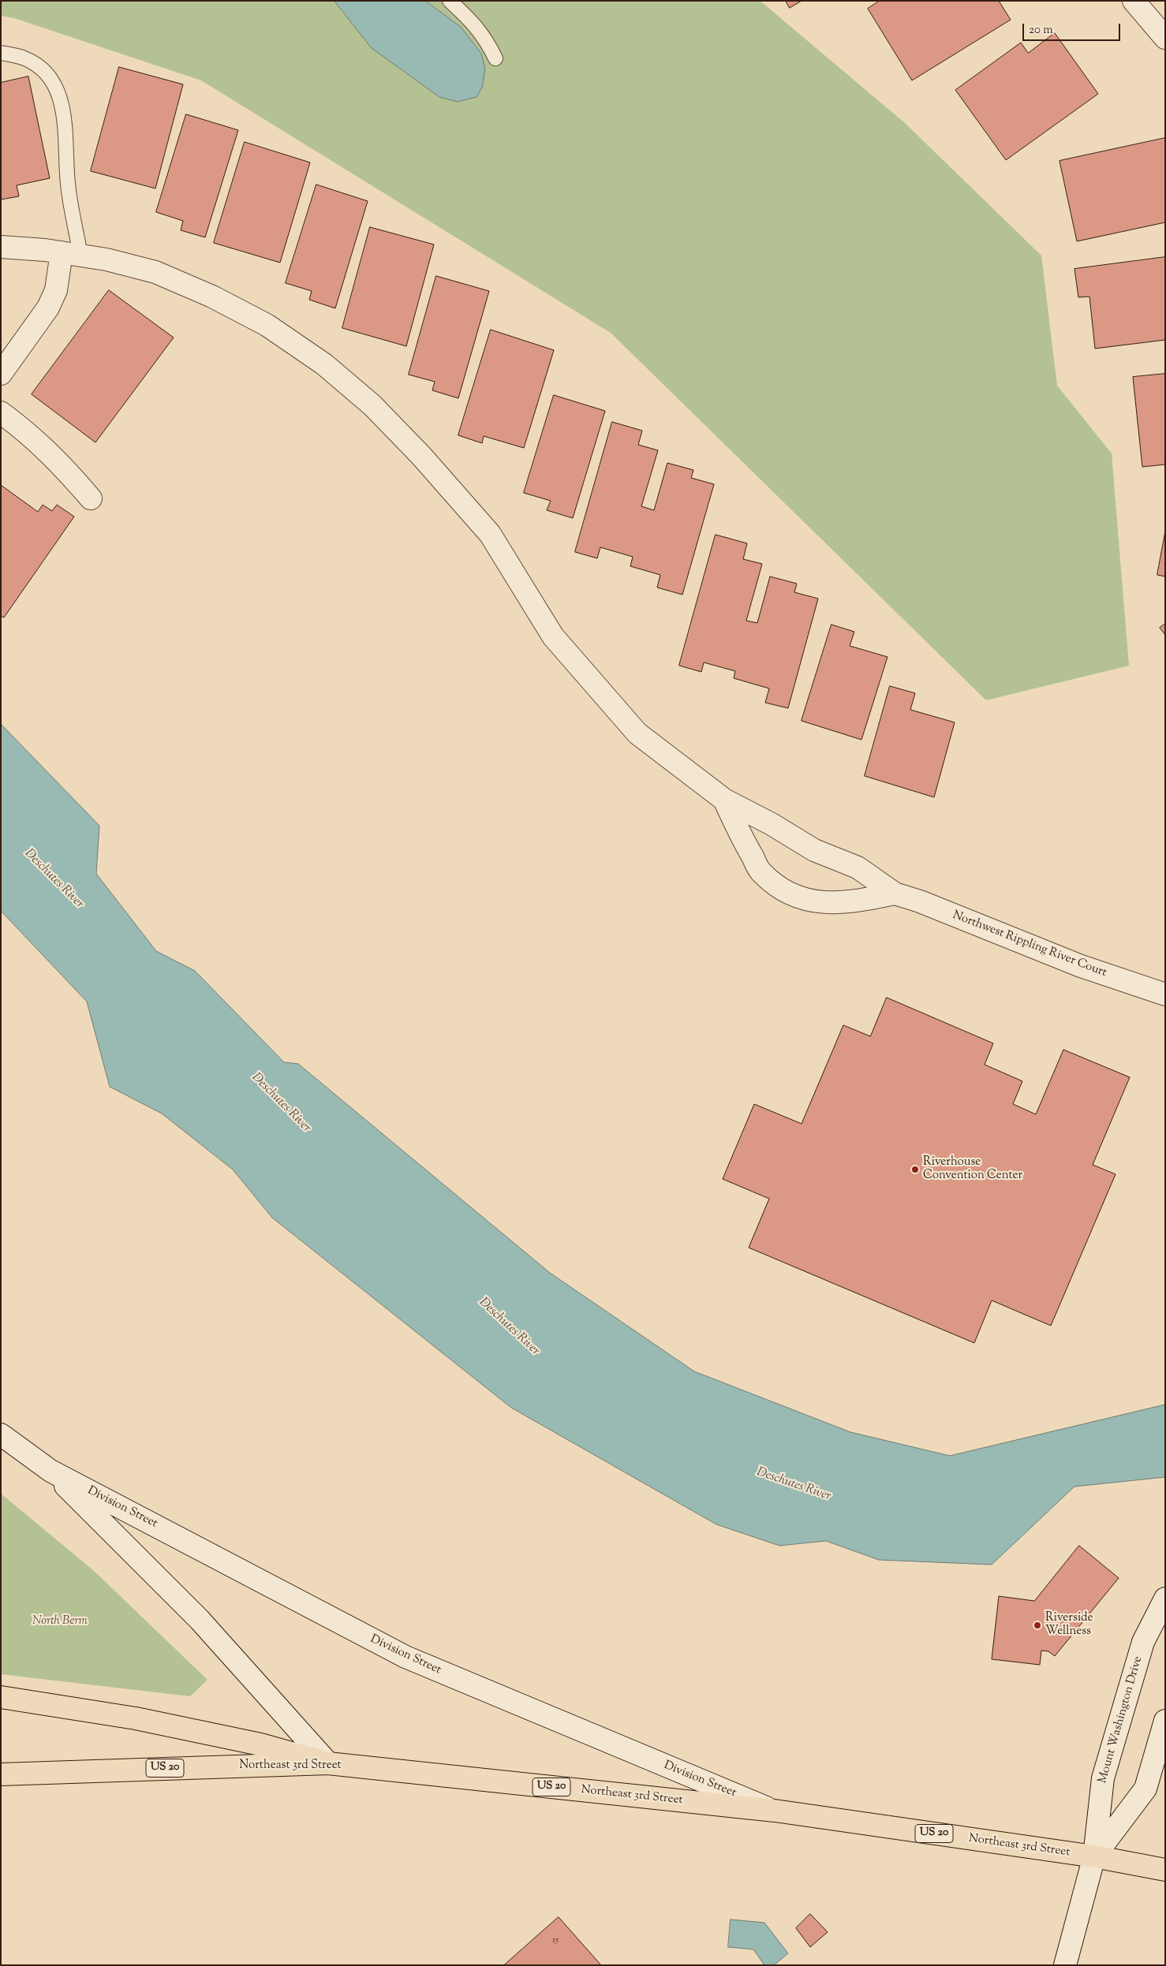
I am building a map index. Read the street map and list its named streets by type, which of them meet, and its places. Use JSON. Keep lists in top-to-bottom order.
{
  "streets": {
    "main road": ["Northeast 3rd Street", "US 20"],
    "street": ["Northwest Rippling River Court", "Division Street", "Mount Washington Drive"]
  },
  "crossings": [
    ["Division Street", "Northeast 3rd Street"],
    ["Mount Washington Drive", "Northeast 3rd Street"]
  ],
  "water": ["Deschutes River"],
  "parks": ["North Berm"],
  "places": ["Riverhouse Convention Center", "Riverside Wellness"],
  "house_numbers": ["15"],
  "scale_bar": "20 m"
}
